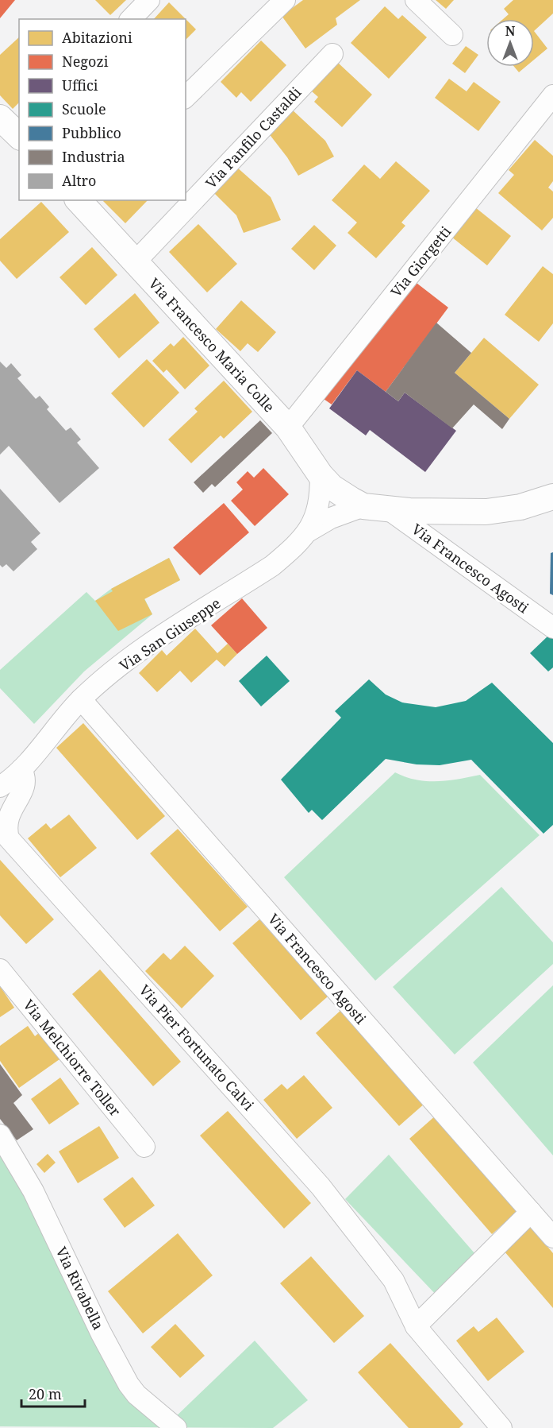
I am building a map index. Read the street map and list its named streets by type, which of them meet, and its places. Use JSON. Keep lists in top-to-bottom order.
{
  "streets": {
    "street": [
      "Via Panfilo Castaldi",
      "Via Giorgetti",
      "Via Francesco Maria Colle",
      "Via Francesco Agosti",
      "Via San Giuseppe",
      "Via Pier Fortunato Calvi",
      "Via Melchiorre Toller",
      "Via Rivabella"
    ]
  },
  "crossings": [
    ["Via Panfilo Castaldi", "Via Francesco Maria Colle"],
    ["Via Giorgetti", "Via Francesco Maria Colle"],
    ["Via Francesco Maria Colle", "Via Francesco Agosti"],
    ["Via Francesco Maria Colle", "Via San Giuseppe"],
    ["Via Francesco Agosti", "Via San Giuseppe"],
    ["Via San Giuseppe", "Via Pier Fortunato Calvi"]
  ],
  "legend": [
    "Abitazioni",
    "Negozi",
    "Uffici",
    "Scuole",
    "Pubblico",
    "Industria",
    "Altro"
  ],
  "scale_bar": "20 m",
  "north": "top"
}
